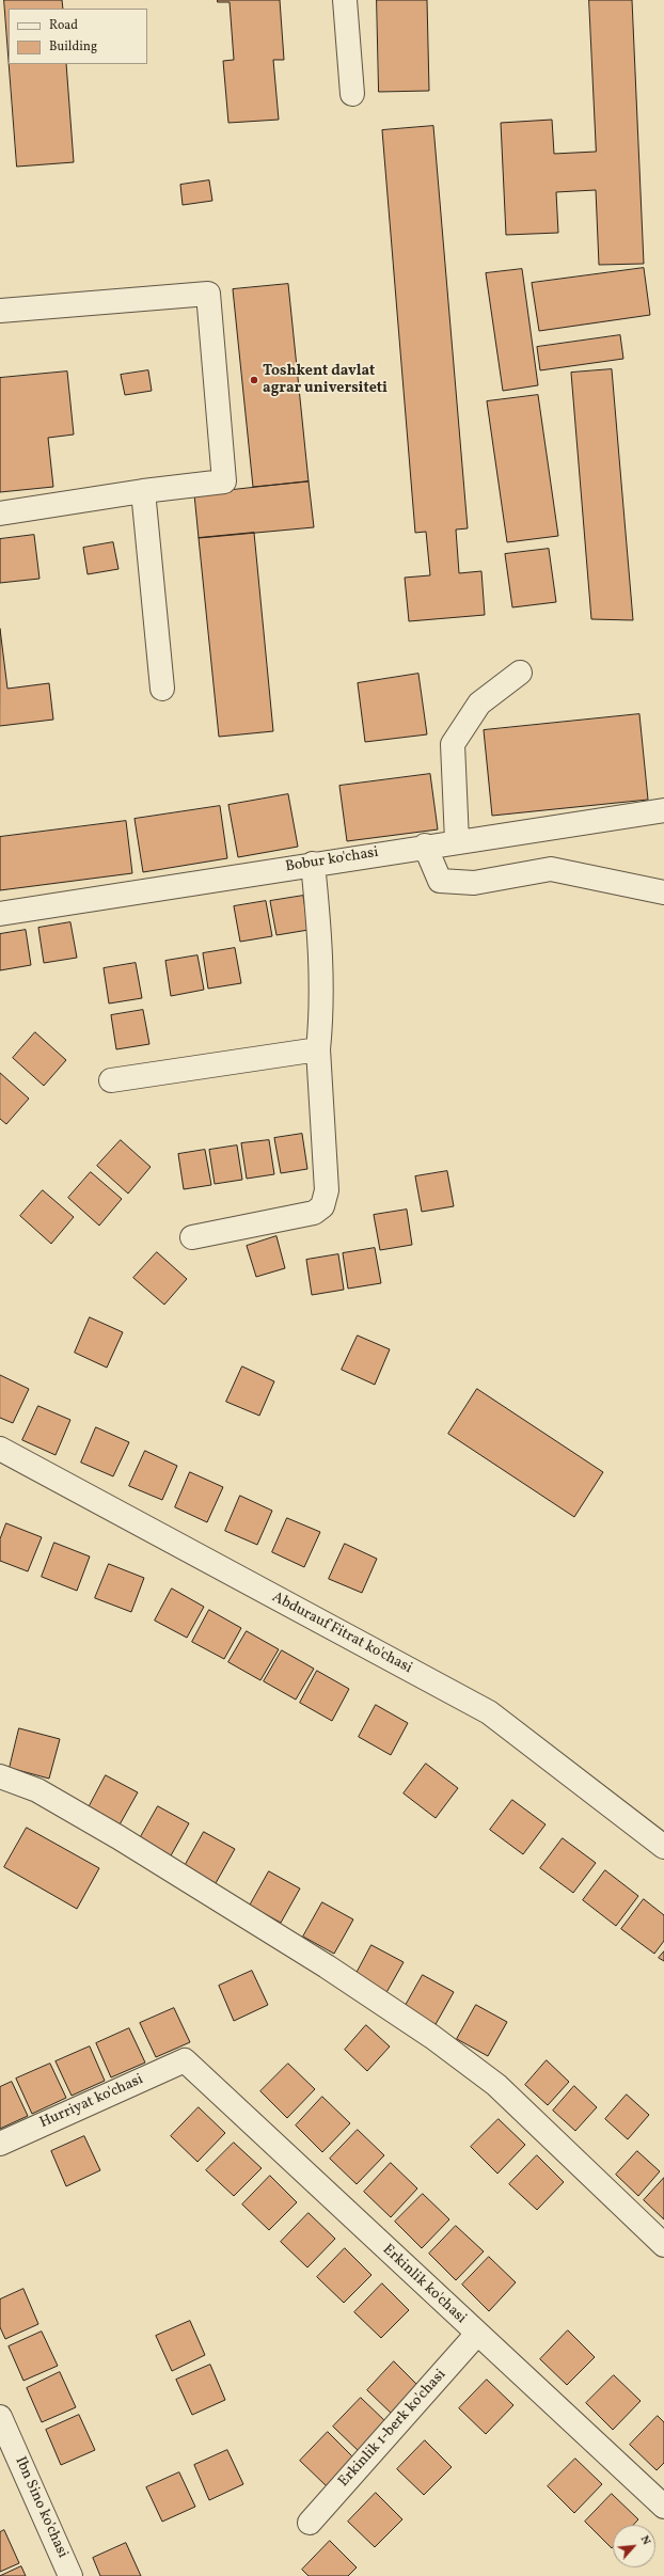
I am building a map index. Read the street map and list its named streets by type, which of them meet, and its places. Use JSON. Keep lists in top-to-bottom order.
{
  "streets": {
    "street": [
      "Bobur ko'chasi",
      "Abdurauf Fitrat ko'chasi",
      "Hurriyat ko'chasi",
      "Erkinlik ko'chasi",
      "Erkinlik 1-berk ko'chasi",
      "Ibn Sino ko'chasi"
    ]
  },
  "crossings": [
    ["Hurriyat ko'chasi", "Erkinlik ko'chasi"],
    ["Erkinlik ko'chasi", "Erkinlik 1-berk ko'chasi"]
  ],
  "places": ["Toshkent davlat agrar universiteti"],
  "legend": ["Road", "Building"],
  "north": "top right"
}
